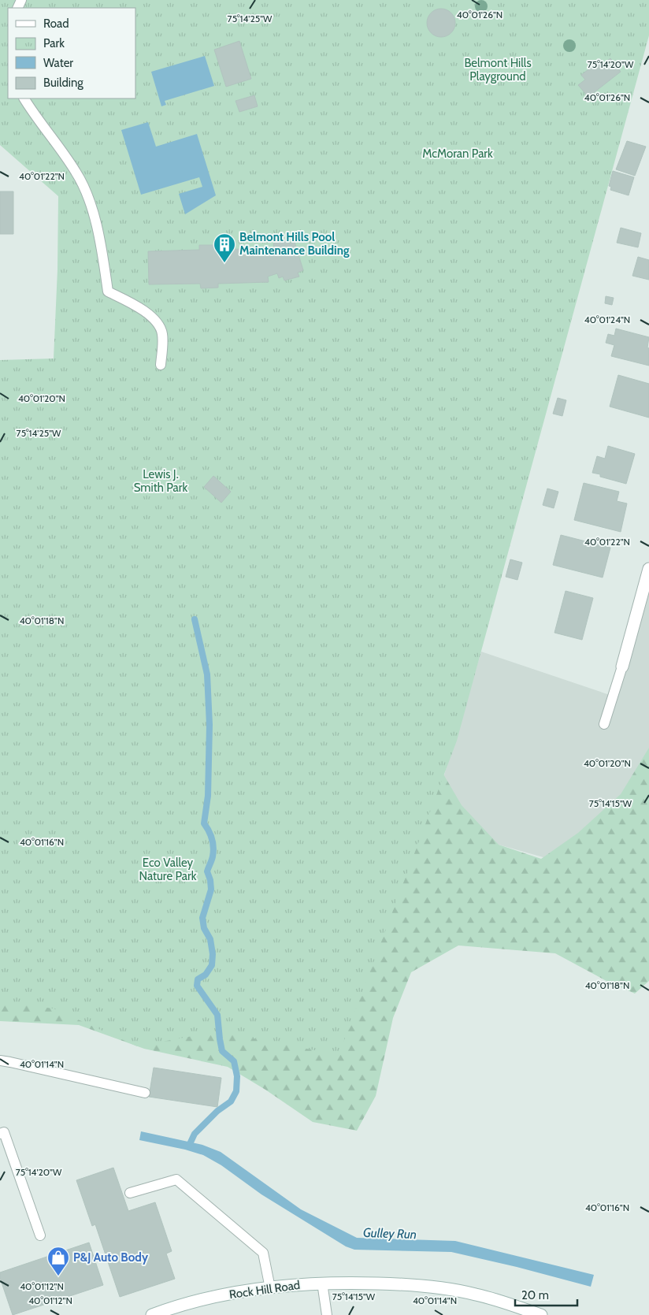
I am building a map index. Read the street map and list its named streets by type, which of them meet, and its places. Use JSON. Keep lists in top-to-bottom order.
{
  "streets": {
    "main road": ["Rock Hill Road"]
  },
  "water": ["Gulley Run"],
  "parks": [
    "Belmont Hills Playground",
    "McMoran Park",
    "Lewis J. Smith Park",
    "Eco Valley Nature Park"
  ],
  "places": {
    "building": ["Belmont Hills Pool Maintenance Building"],
    "shop": ["P&J Auto Body"]
  },
  "legend": [
    "Road",
    "Park",
    "Water",
    "Building"
  ],
  "scale_bar": "20 m",
  "coordinates": [
    "40°01'26\"N",
    "75°14'25\"W",
    "75°14'20\"W",
    "40°01'22\"N",
    "40°01'24\"N",
    "40°01'20\"N",
    "40°01'18\"N",
    "75°14'15\"W",
    "40°01'16\"N",
    "40°01'14\"N",
    "40°01'12\"N"
  ]
}
